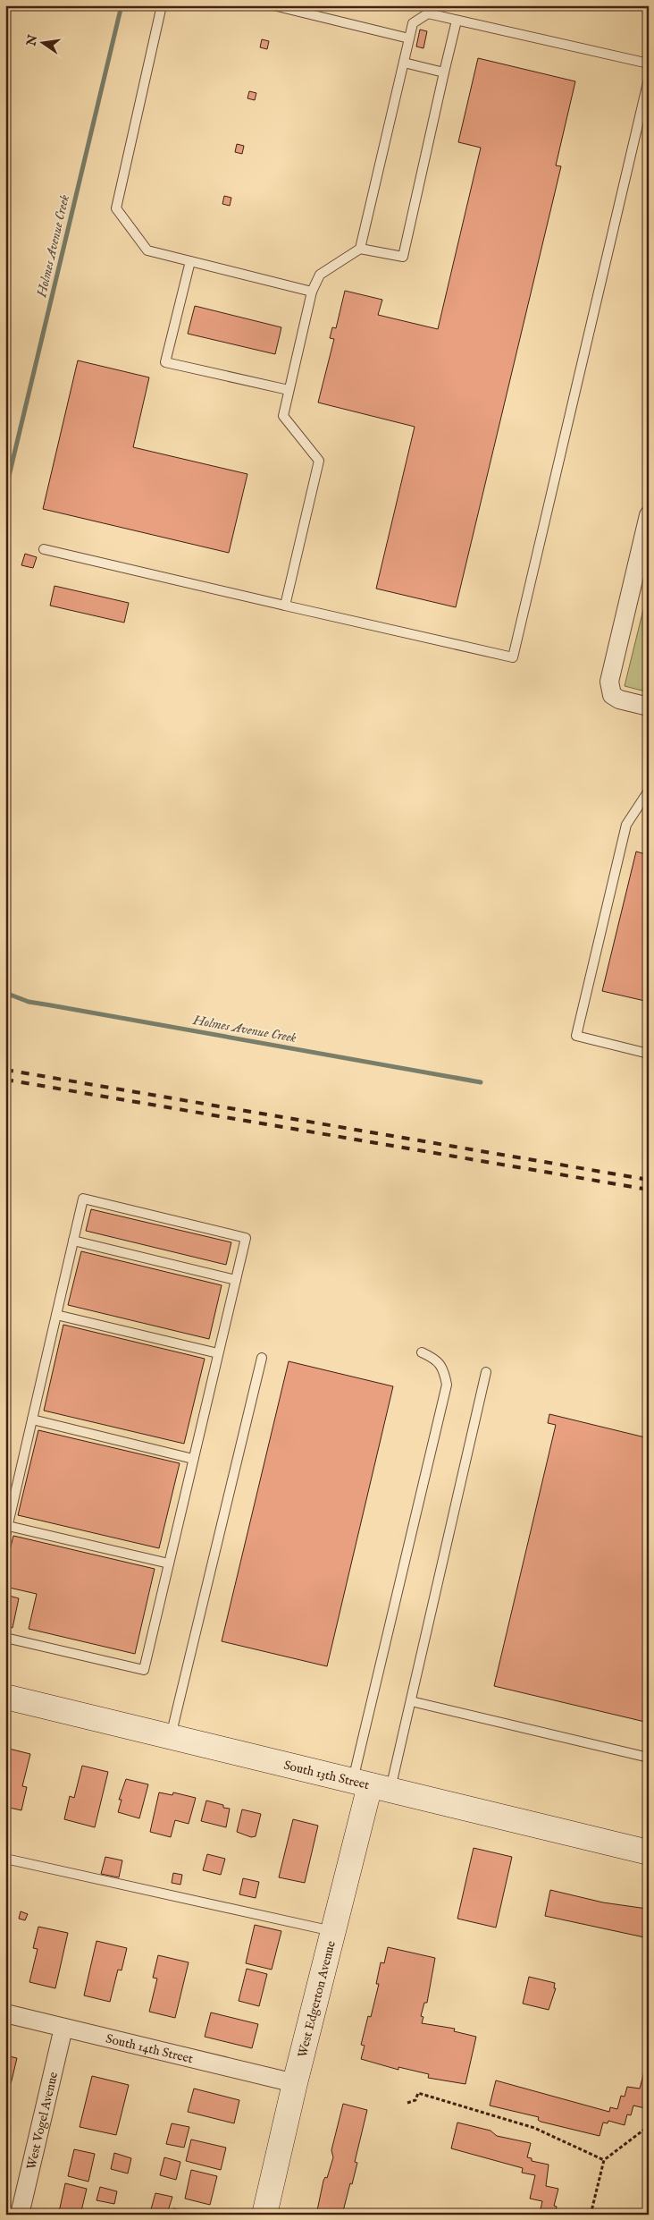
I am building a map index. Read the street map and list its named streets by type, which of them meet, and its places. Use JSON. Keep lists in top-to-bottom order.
{
  "streets": {
    "street": [
      "South 13th Street",
      "West Edgerton Avenue",
      "South 14th Street",
      "West Vogel Avenue"
    ]
  },
  "crossings": [
    ["South 13th Street", "West Edgerton Avenue"],
    ["West Edgerton Avenue", "South 14th Street"],
    ["South 14th Street", "West Vogel Avenue"]
  ],
  "water": ["Holmes Avenue Creek"],
  "north": "left"
}
